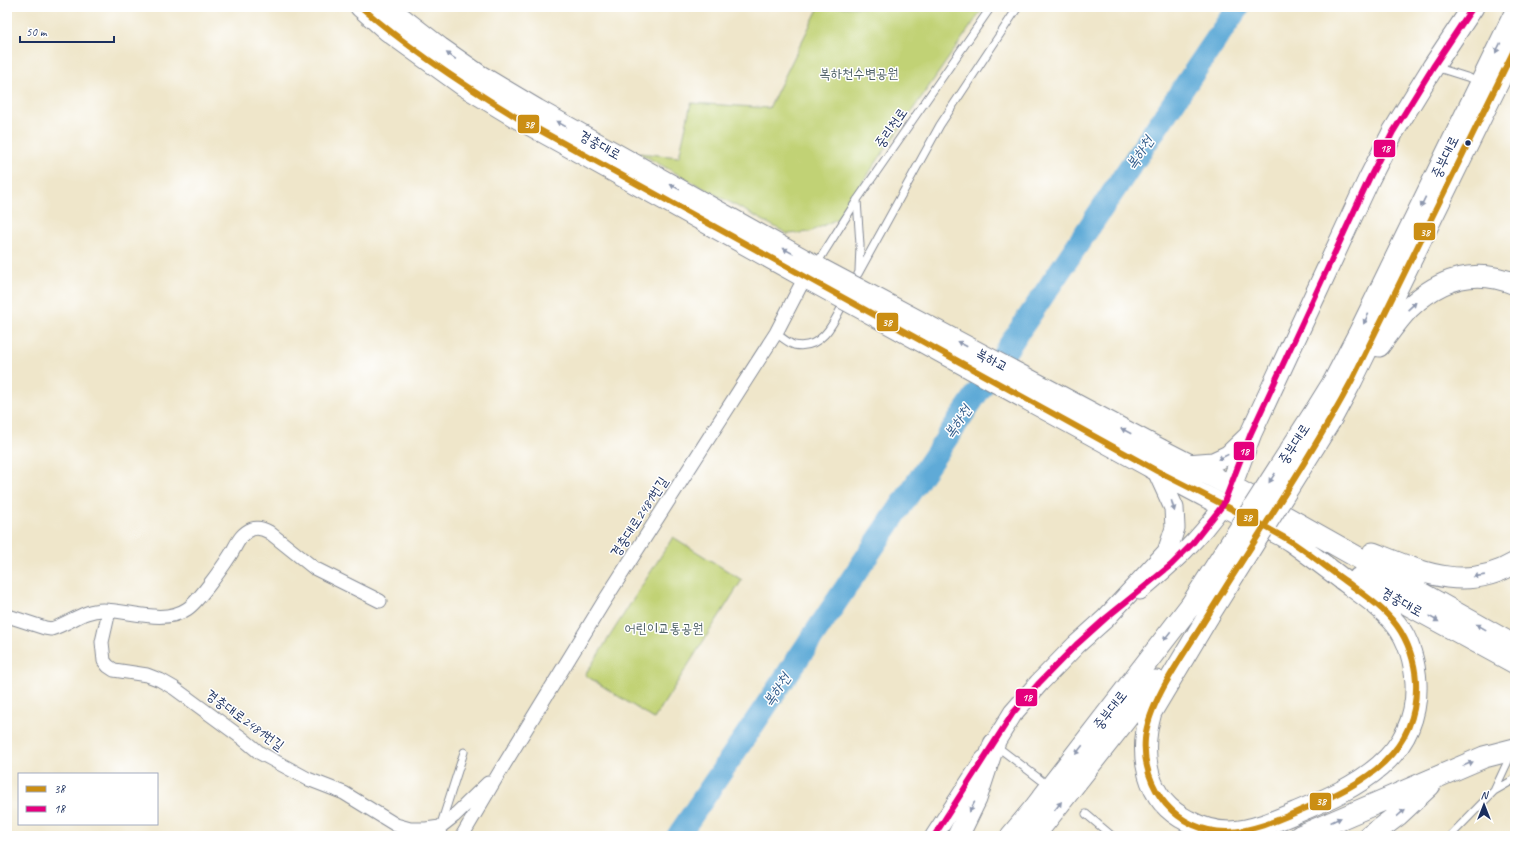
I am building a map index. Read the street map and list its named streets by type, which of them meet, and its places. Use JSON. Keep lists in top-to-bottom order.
{
  "streets": {
    "main road": ["경충대로", "중부대로", "복하교"],
    "street": ["경충대로2481번길"],
    "lane": ["중리천로"]
  },
  "crossings": [
    ["중리천로", "경충대로"],
    ["중리천로", "복하교"],
    ["중리천로", "경충대로2481번길"],
    ["경충대로", "복하교"],
    ["경충대로", "경충대로2481번길"],
    ["복하교", "경충대로2481번길"]
  ],
  "water": ["복하천"],
  "parks": ["복하천수변공원", "어린이교통공원"],
  "lines": ["transit line 38", "transit line 18"],
  "legend": ["38", "18"],
  "scale_bar": "50 m",
  "north": "top"
}
